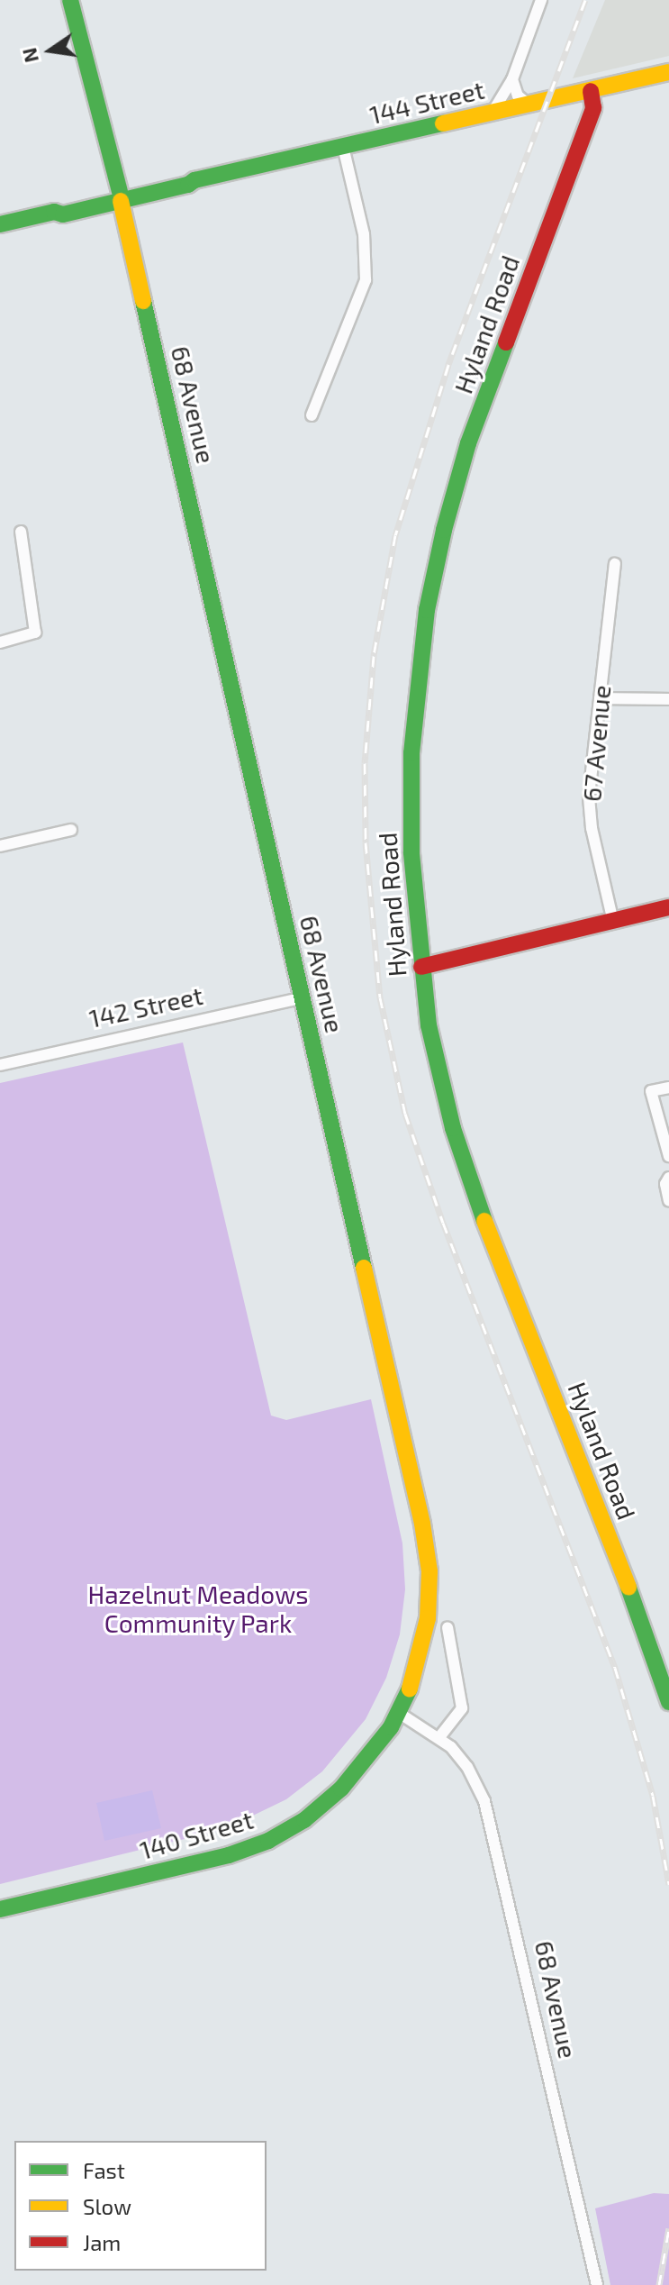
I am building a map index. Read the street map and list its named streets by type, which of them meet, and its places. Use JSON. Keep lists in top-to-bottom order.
{
  "streets": {
    "street": [
      "144 Street",
      "Hyland Road",
      "68 Avenue",
      "67 Avenue",
      "142 Street",
      "140 Street"
    ]
  },
  "crossings": [
    ["144 Street", "Hyland Road"],
    ["144 Street", "68 Avenue"],
    ["68 Avenue", "142 Street"],
    ["68 Avenue", "140 Street"]
  ],
  "parks": ["Hazelnut Meadows Community Park"],
  "legend": ["Fast", "Slow", "Jam"],
  "north": "left"
}
